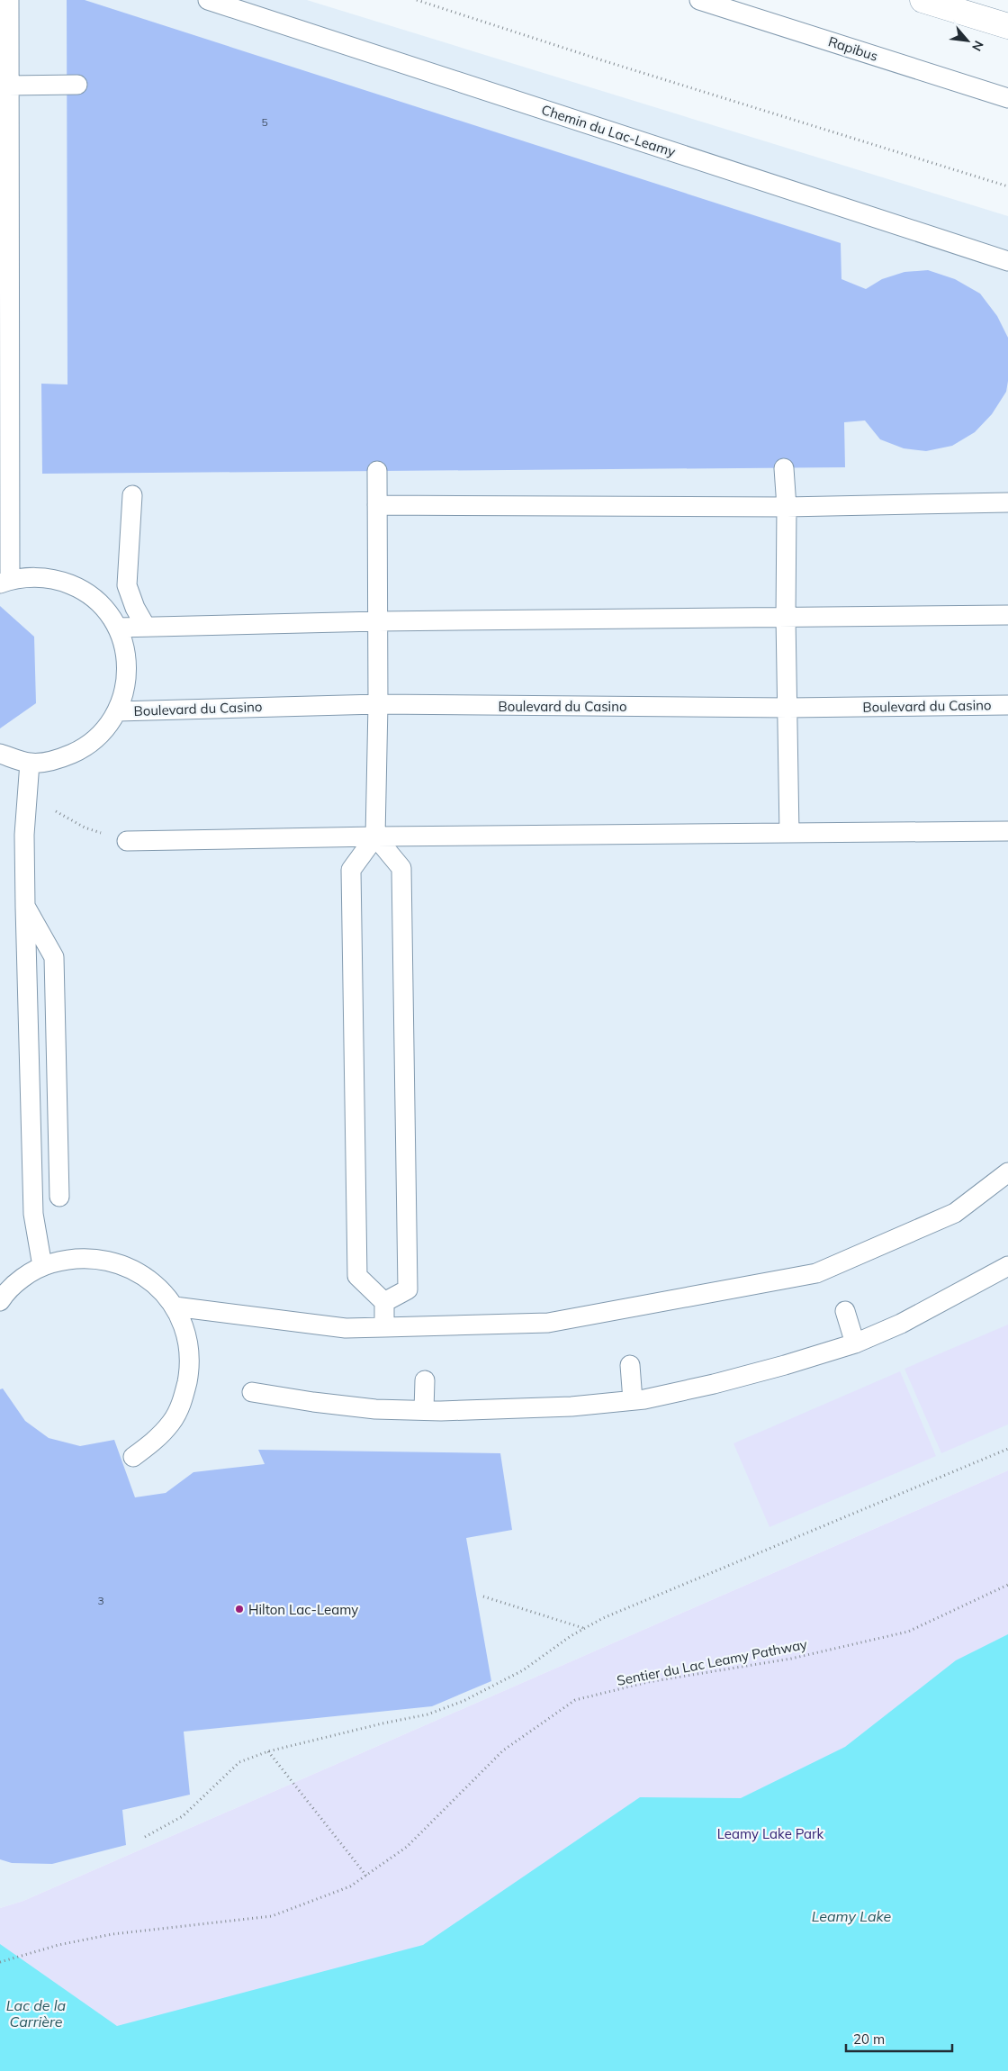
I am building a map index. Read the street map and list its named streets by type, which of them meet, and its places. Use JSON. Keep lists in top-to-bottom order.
{
  "streets": {
    "lane": ["Rapibus", "Chemin du Lac-Leamy", "Boulevard du Casino"],
    "path": ["Sentier du Lac Leamy Pathway"]
  },
  "water": ["Leamy Lake", "Lac de la Carrière"],
  "parks": ["Leamy Lake Park"],
  "places": ["Hilton Lac-Leamy"],
  "house_numbers": ["5", "3"],
  "scale_bar": "20 m",
  "north": "bottom right"
}
